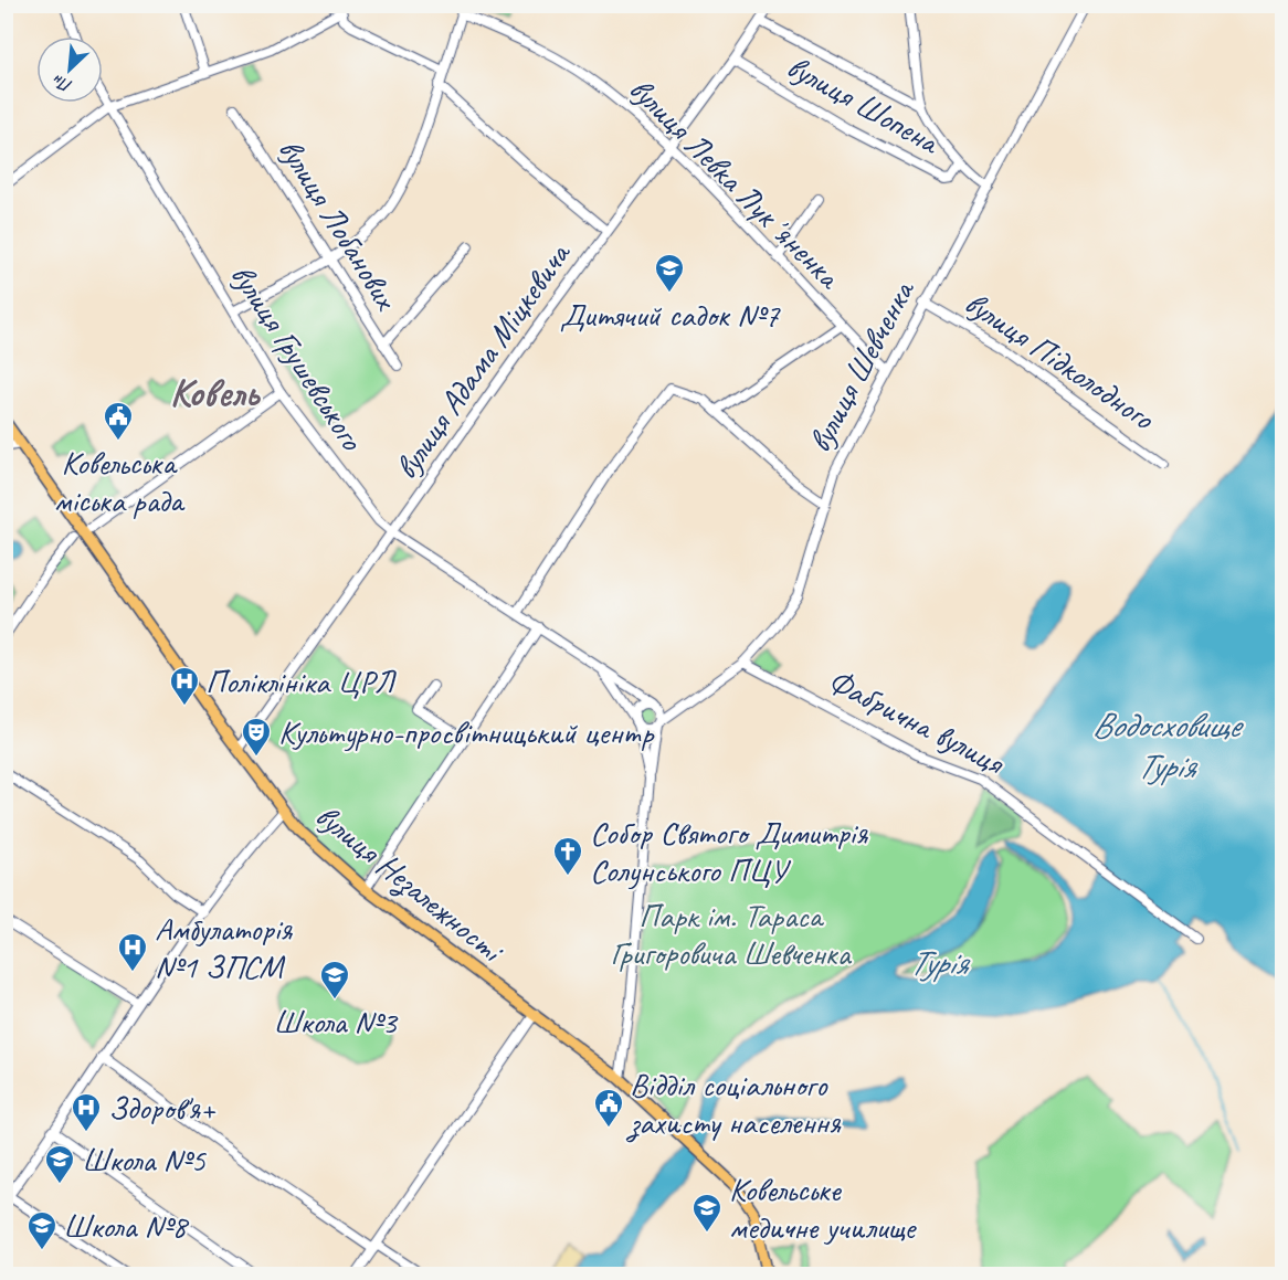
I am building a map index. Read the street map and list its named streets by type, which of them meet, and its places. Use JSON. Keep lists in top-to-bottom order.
{
  "streets": {
    "main road": ["вулиця Незалежності"],
    "street": [
      "вулиця Шопена",
      "вулиця Левка Лукʼяненка",
      "вулиця Лобанових",
      "вулиця Грушевського",
      "вулиця Підколодного",
      "вулиця Адама Міцкевича",
      "вулиця Шевченка",
      "Фабрична вулиця"
    ]
  },
  "crossings": [
    ["вулиця Шопена", "вулиця Адама Міцкевича"],
    ["вулиця Левка Лукʼяненка", "вулиця Адама Міцкевича"],
    ["вулиця Левка Лукʼяненка", "вулиця Шевченка"],
    ["вулиця Грушевського", "вулиця Адама Міцкевича"],
    ["вулиця Грушевського", "вулиця Шевченка"],
    ["вулиця Підколодного", "вулиця Шевченка"],
    ["вулиця Адама Міцкевича", "вулиця Незалежності"],
    ["вулиця Шевченка", "Фабрична вулиця"]
  ],
  "districts": ["Ковель"],
  "water": ["Водосховище Турія", "Турія"],
  "parks": ["Парк ім. Тараса Григоровича Шевченка"],
  "places": {
    "school or university": [
      "Дитячий садок №7",
      "Школа №3",
      "Школа №5",
      "Ковельське медичне училище",
      "Школа №8"
    ],
    "public building": ["Ковельська міська рада", "Відділ соціального захисту населення"],
    "hospital": ["Поліклініка ЦРЛ", "Амбулаторія №1 ЗПСМ", "Здоров'я+"],
    "theatre": ["Культурно-просвітницький центр"],
    "church": ["Собор Святого Димитрія Солунського ПЦУ"]
  },
  "north": "bottom left"
}
